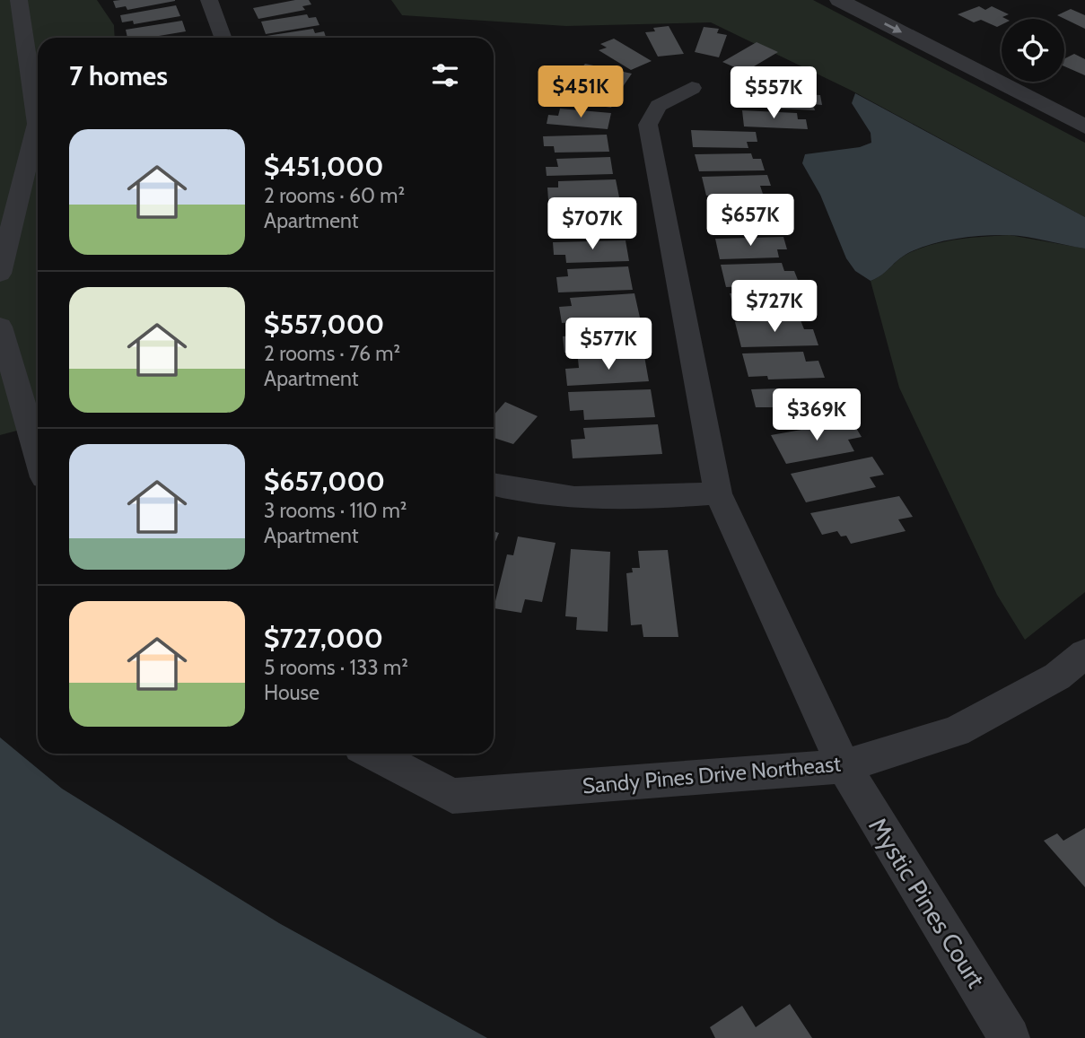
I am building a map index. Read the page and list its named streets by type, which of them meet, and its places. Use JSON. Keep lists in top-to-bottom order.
{
  "streets": {
    "street": ["Sandy Pines Drive Northeast", "Mystic Pines Court"]
  },
  "crossings": [
    ["Sandy Pines Drive Northeast", "Mystic Pines Court"]
  ],
  "page": {
    "heading": "7 homes",
    "price": [
      "$451K",
      "$557K",
      "$657K",
      "$707K",
      "$727K",
      "$577K",
      "$369K"
    ],
    "list": [
      {
        "name": "$451,000",
        "note": "2 rooms · 60 m² · Apartment"
      },
      {
        "name": "$557,000",
        "note": "2 rooms · 76 m² · Apartment"
      },
      {
        "name": "$657,000",
        "note": "3 rooms · 110 m² · Apartment"
      },
      {
        "name": "$727,000",
        "note": "5 rooms · 133 m² · House"
      }
    ]
  }
}
